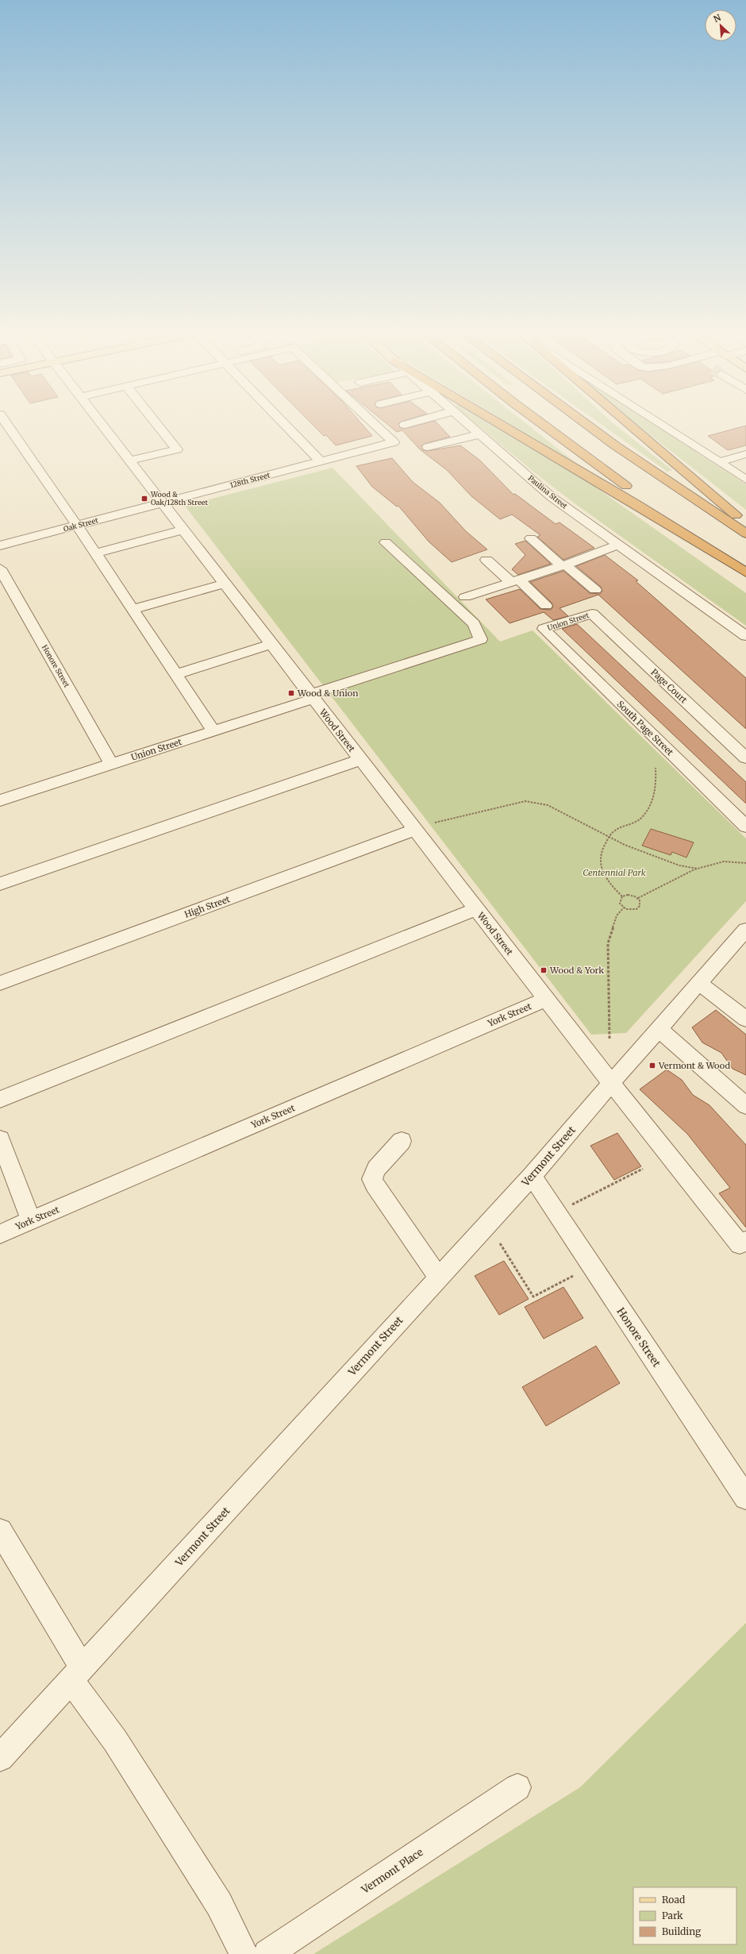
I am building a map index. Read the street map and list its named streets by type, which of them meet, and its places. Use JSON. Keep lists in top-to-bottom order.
{
  "streets": {
    "street": [
      "128th Street",
      "Paulina Street",
      "Oak Street",
      "Union Street",
      "Honore Street",
      "Page Court",
      "South Page Street",
      "Wood Street",
      "High Street",
      "York Street",
      "Vermont Street",
      "Vermont Place"
    ]
  },
  "crossings": [
    ["128th Street", "Oak Street"],
    ["128th Street", "Wood Street"],
    ["Oak Street", "Wood Street"],
    ["Union Street", "Honore Street"],
    ["Union Street", "Page Court"],
    ["Union Street", "South Page Street"],
    ["Union Street", "Wood Street"],
    ["Honore Street", "Vermont Street"],
    ["Wood Street", "High Street"],
    ["Wood Street", "York Street"],
    ["Wood Street", "Vermont Street"]
  ],
  "parks": ["Centennial Park"],
  "places": {
    "transit": [
      "Wood & Oak/128th Street",
      "Wood & Union",
      "Wood & York",
      "Vermont & Wood"
    ]
  },
  "legend": ["Road", "Park", "Building"],
  "north": "top left"
}
